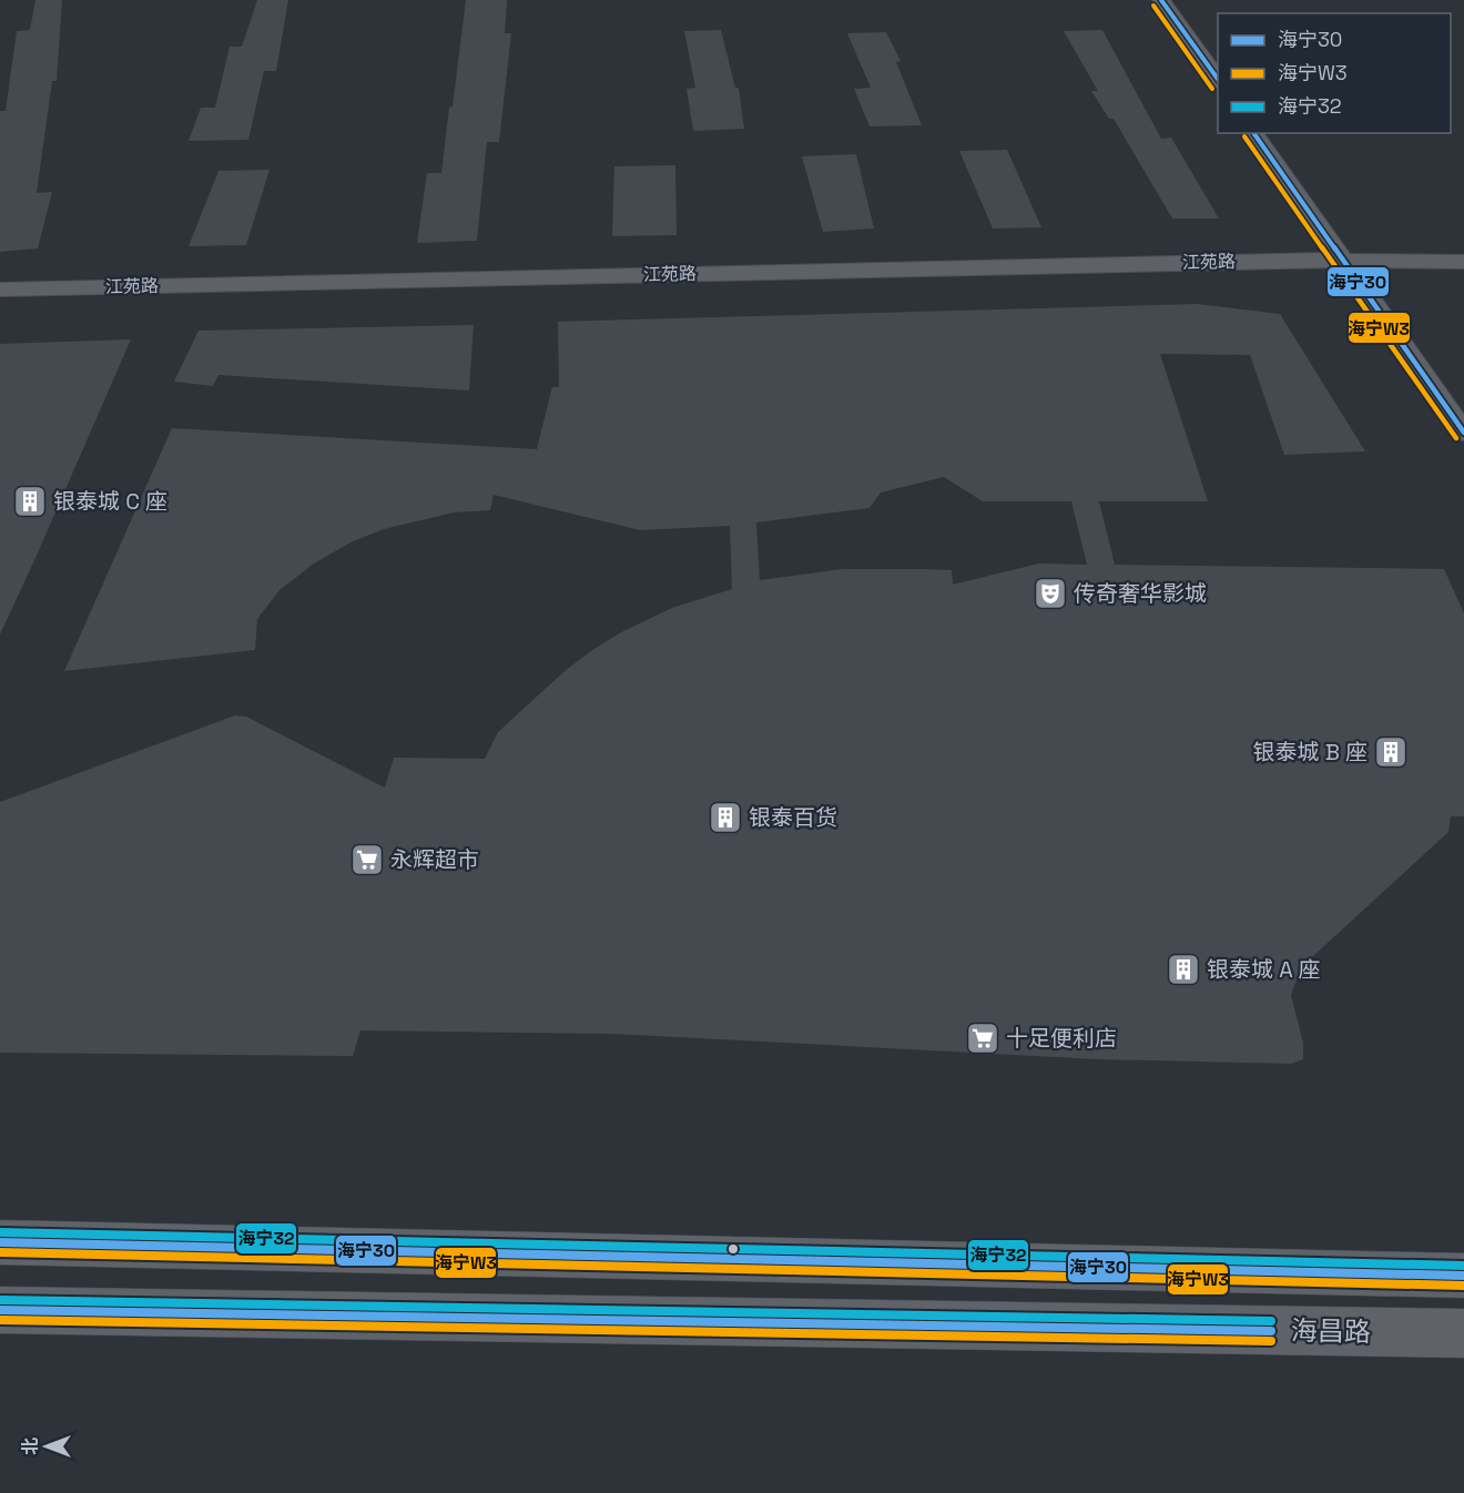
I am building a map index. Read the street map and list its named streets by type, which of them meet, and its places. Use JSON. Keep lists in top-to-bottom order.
{
  "streets": {
    "main road": ["海昌路"],
    "street": ["江苑路"]
  },
  "places": {
    "building": [
      "银泰城 C 座",
      "银泰城 B 座",
      "银泰百货",
      "银泰城 A 座"
    ],
    "theatre": ["传奇奢华影城"],
    "supermarket": ["永辉超市", "十足便利店"]
  },
  "lines": ["transit line 海宁30", "transit line 海宁W3", "transit line 海宁32"],
  "legend": ["海宁30", "海宁W3", "海宁32"],
  "north": "left"
}
